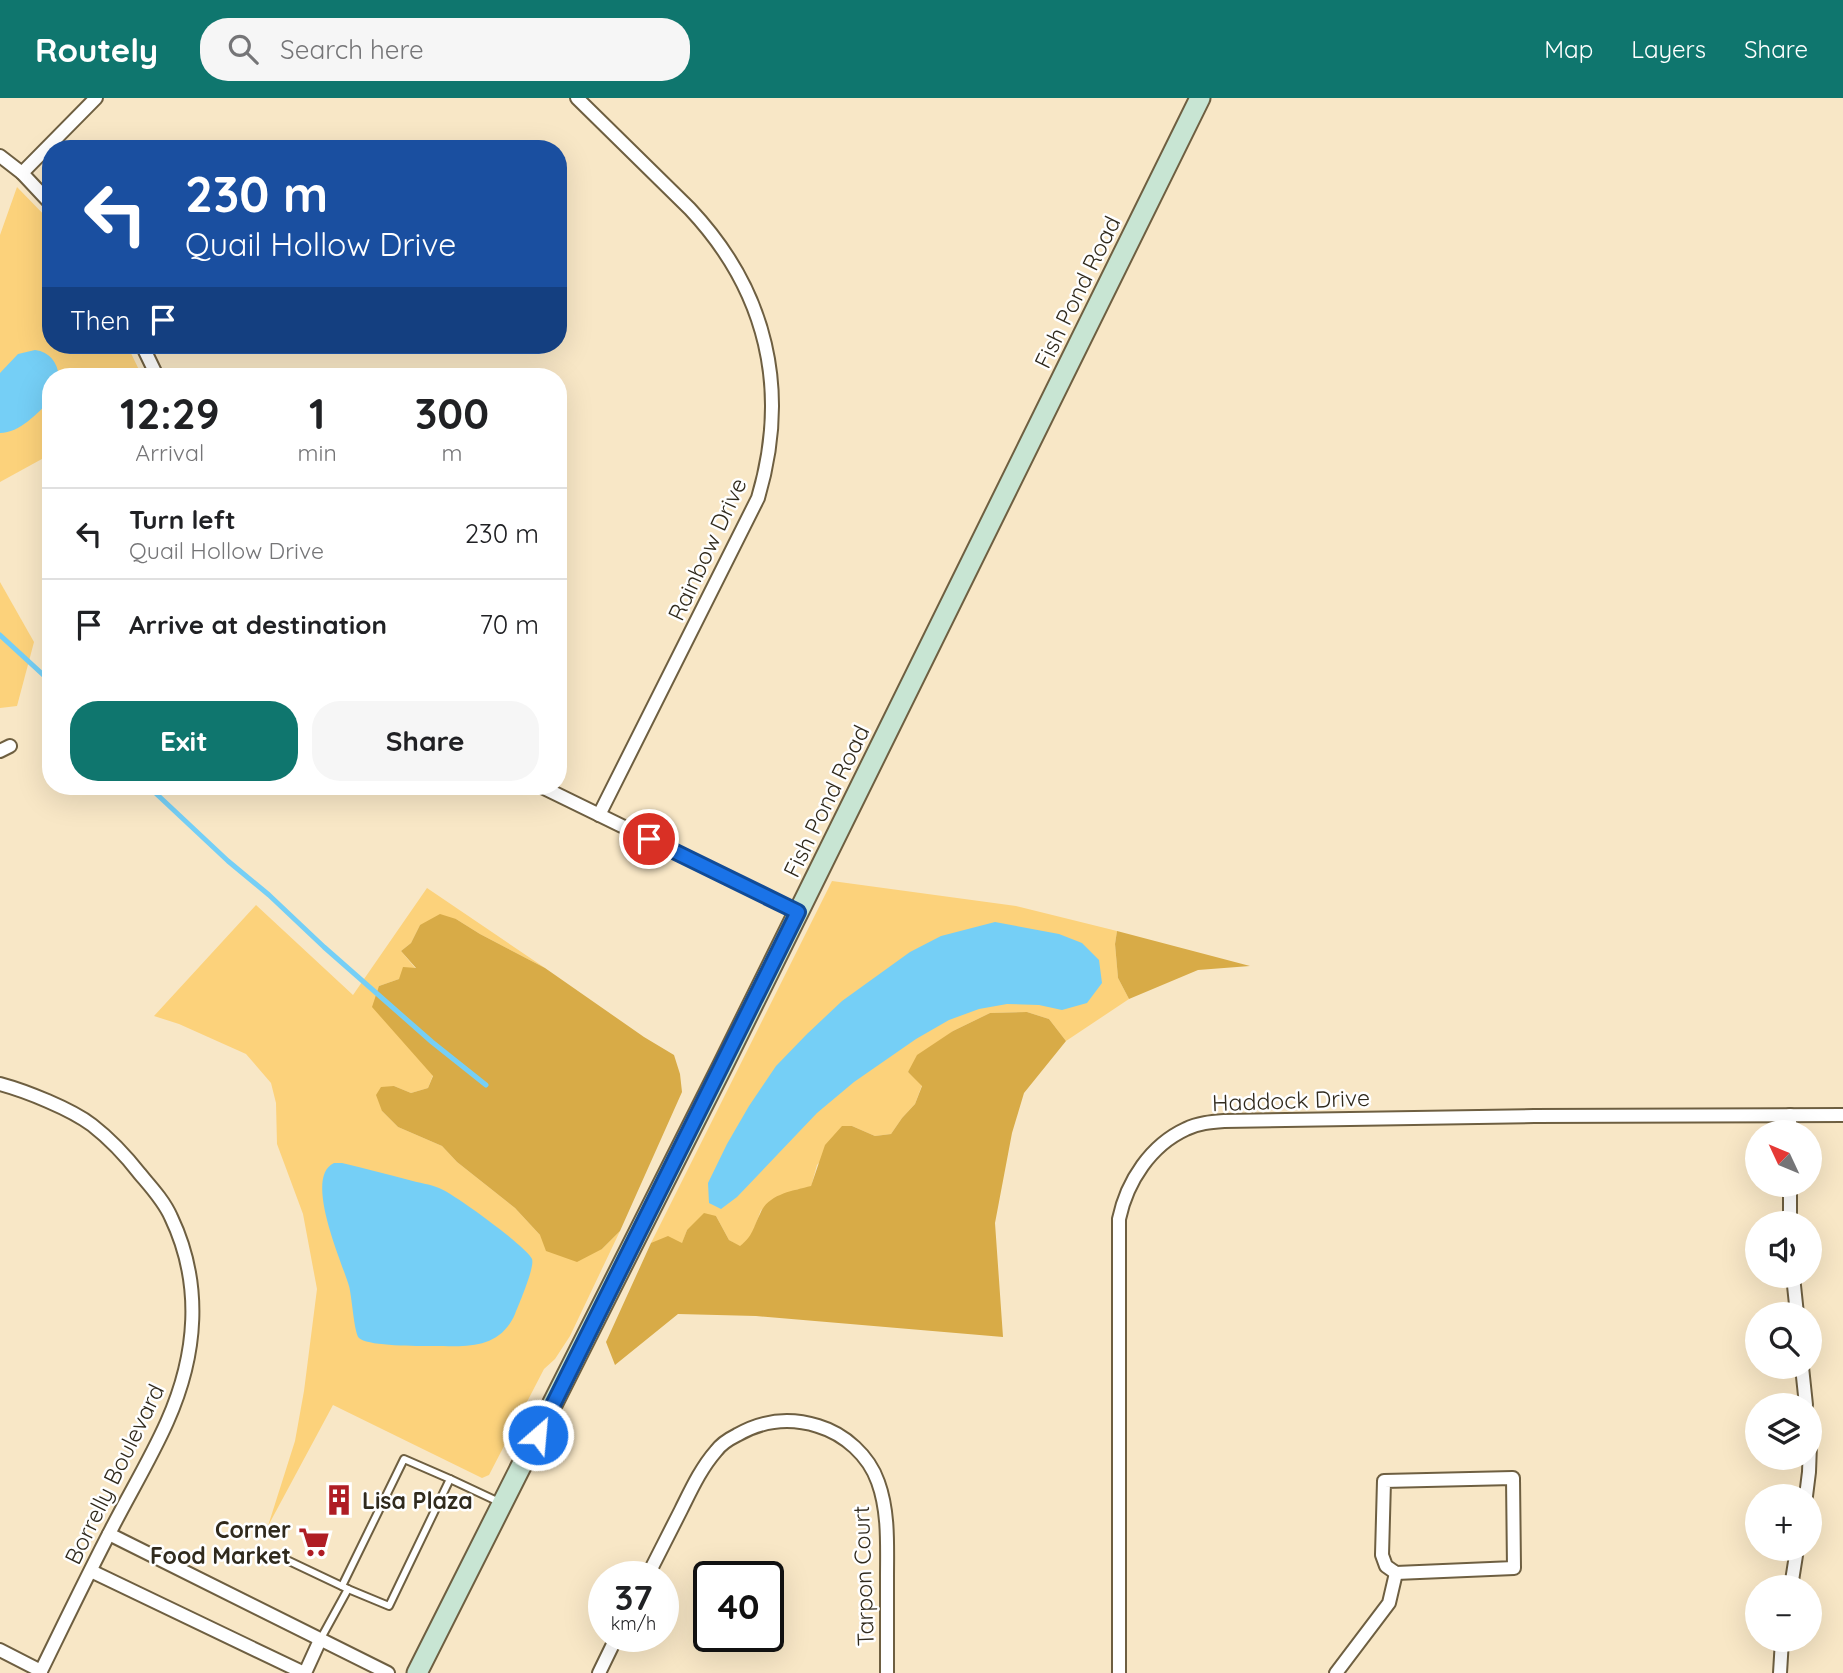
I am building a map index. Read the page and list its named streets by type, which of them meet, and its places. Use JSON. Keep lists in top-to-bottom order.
{
  "streets": {
    "street": [
      "Fish Pond Road",
      "Rainbow Drive",
      "Haddock Drive",
      "Borrelly Boulevard",
      "Tarpon Court"
    ]
  },
  "places": {
    "building": ["Lisa Plaza"],
    "supermarket": ["Corner Food Market"]
  },
  "north": "top left",
  "page": {
    "header": "Routely",
    "search": "Search here",
    "nav": ["Map", "Layers", "Share"],
    "turn": ["230 m", "Quail Hollow Drive"],
    "then": "Then",
    "eta": [
      "12:29",
      "Arrival",
      "1",
      "min",
      "300",
      "m"
    ],
    "list": [
      {
        "name": "Turn left",
        "note": "Quail Hollow Drive",
        "value": "230 m"
      },
      {
        "name": "Arrive at destination",
        "value": "70 m"
      }
    ],
    "buttons": ["Exit", "Share"],
    "map_buttons": ["+", "−"],
    "speed": "37 km/h",
    "limit": "40"
  }
}
